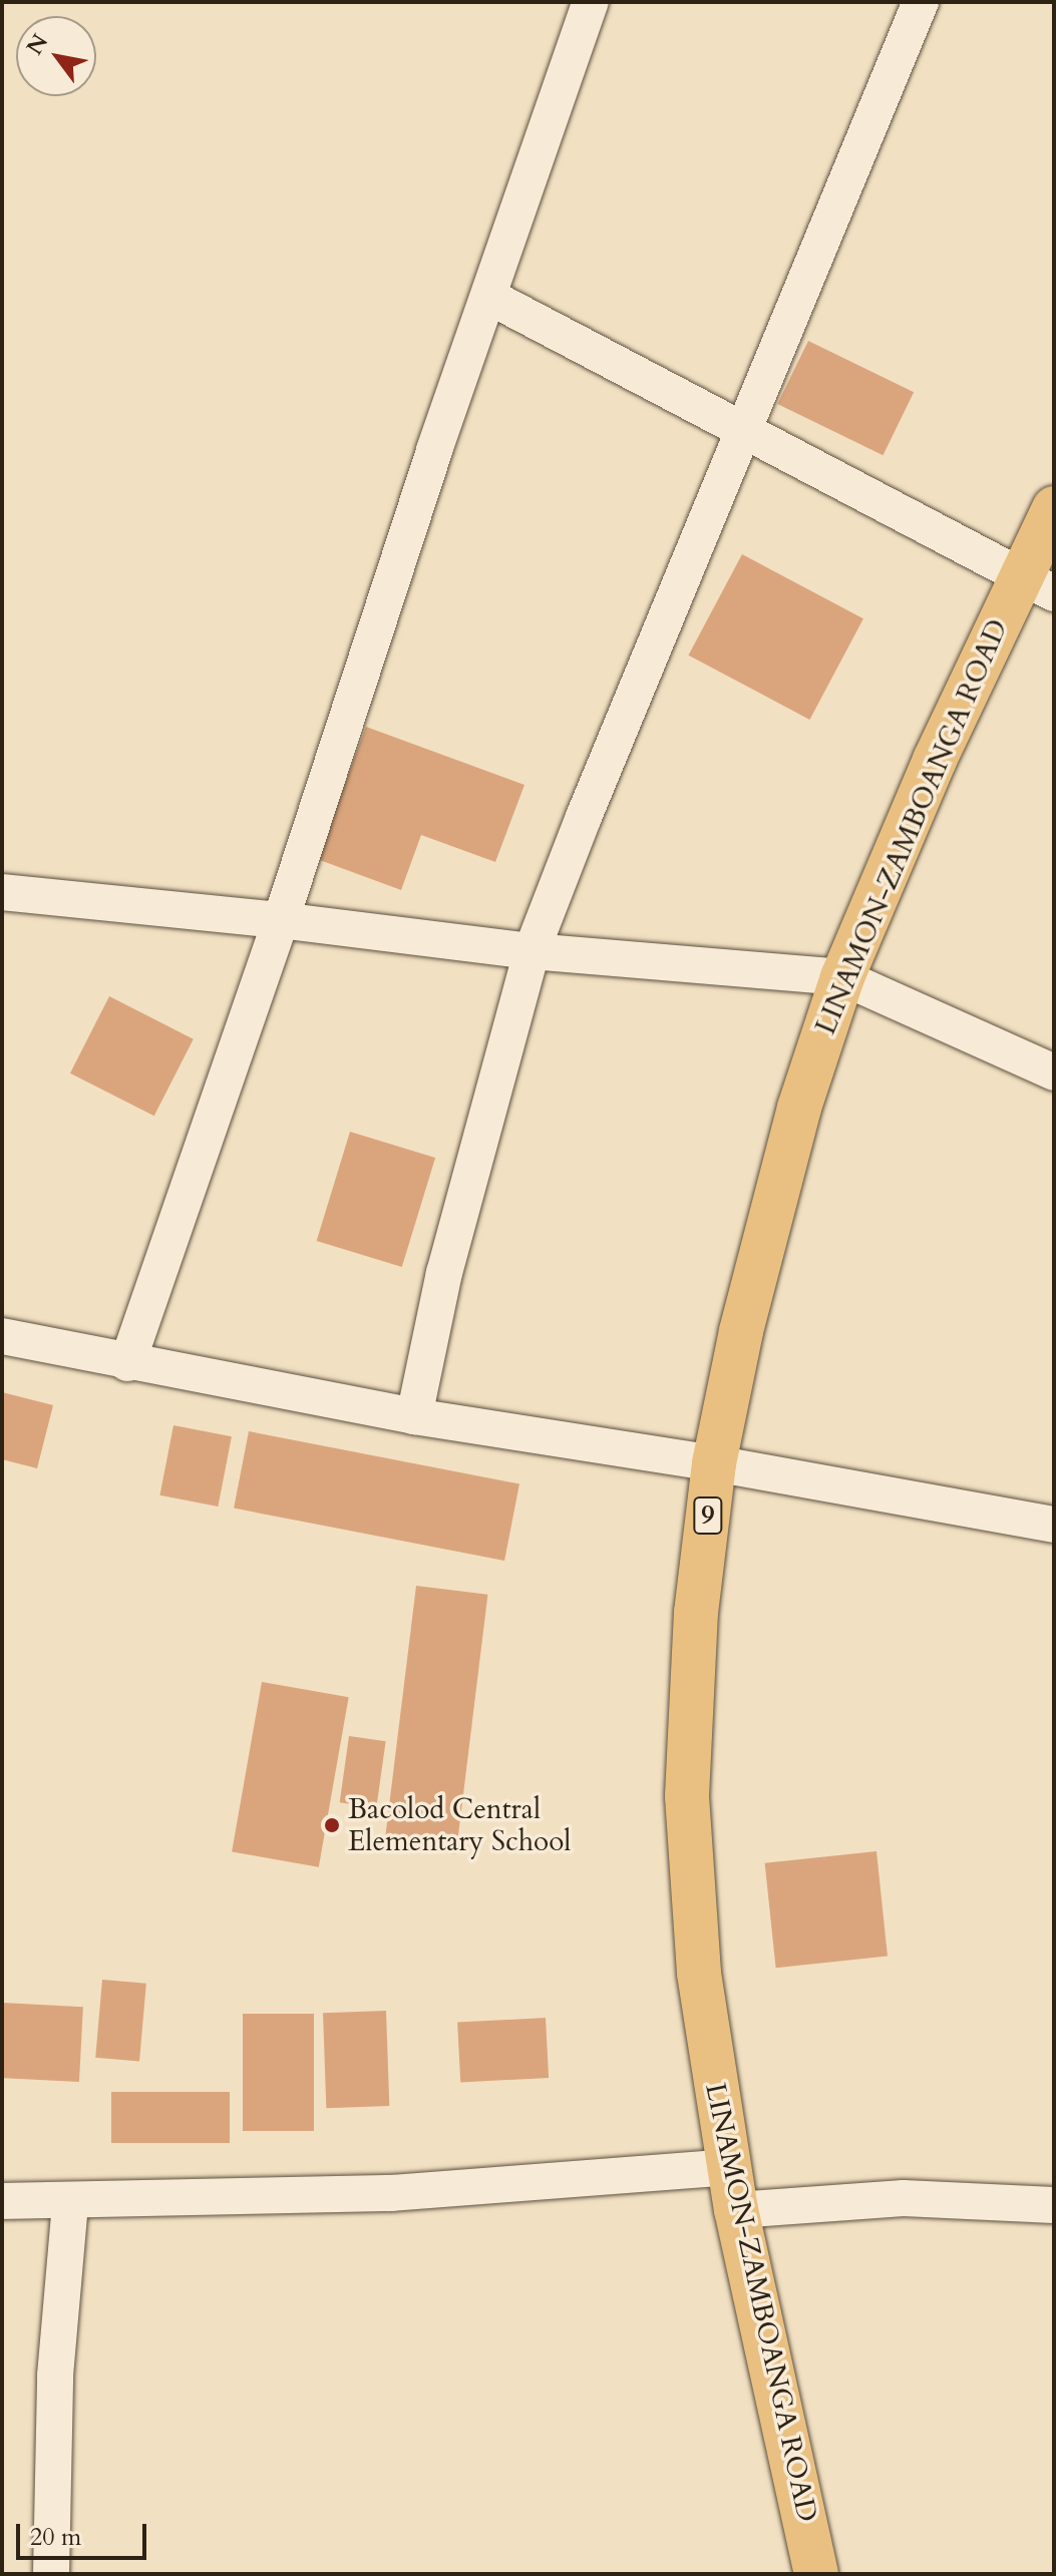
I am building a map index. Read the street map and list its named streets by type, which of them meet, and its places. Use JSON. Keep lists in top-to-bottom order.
{
  "streets": {
    "highway": ["LINAMON-ZAMBOANGA ROAD", "9"]
  },
  "places": ["Bacolod Central Elementary School"],
  "scale_bar": "20 m",
  "north": "top left"
}
